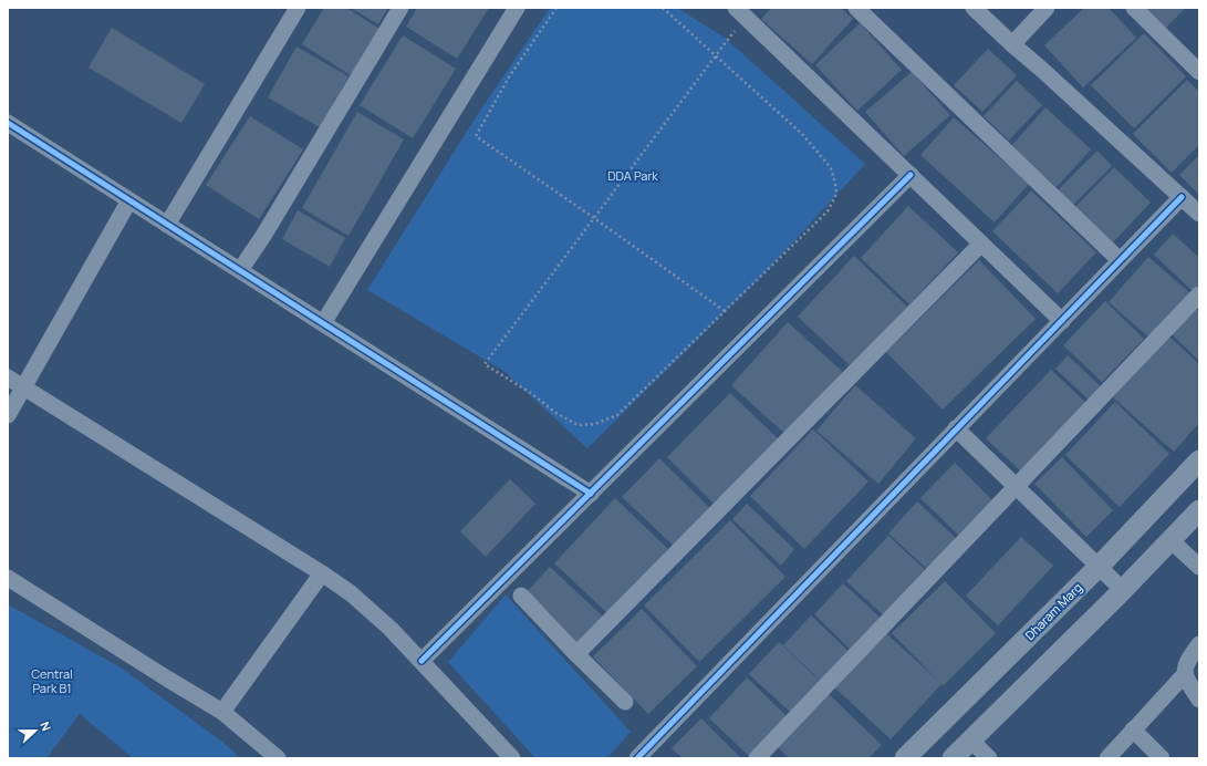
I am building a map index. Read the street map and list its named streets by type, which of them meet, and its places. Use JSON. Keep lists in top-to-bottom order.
{
  "streets": {
    "street": ["Dharam Marg"]
  },
  "parks": ["DDA Park", "Central Park B1"],
  "north": "right"
}
